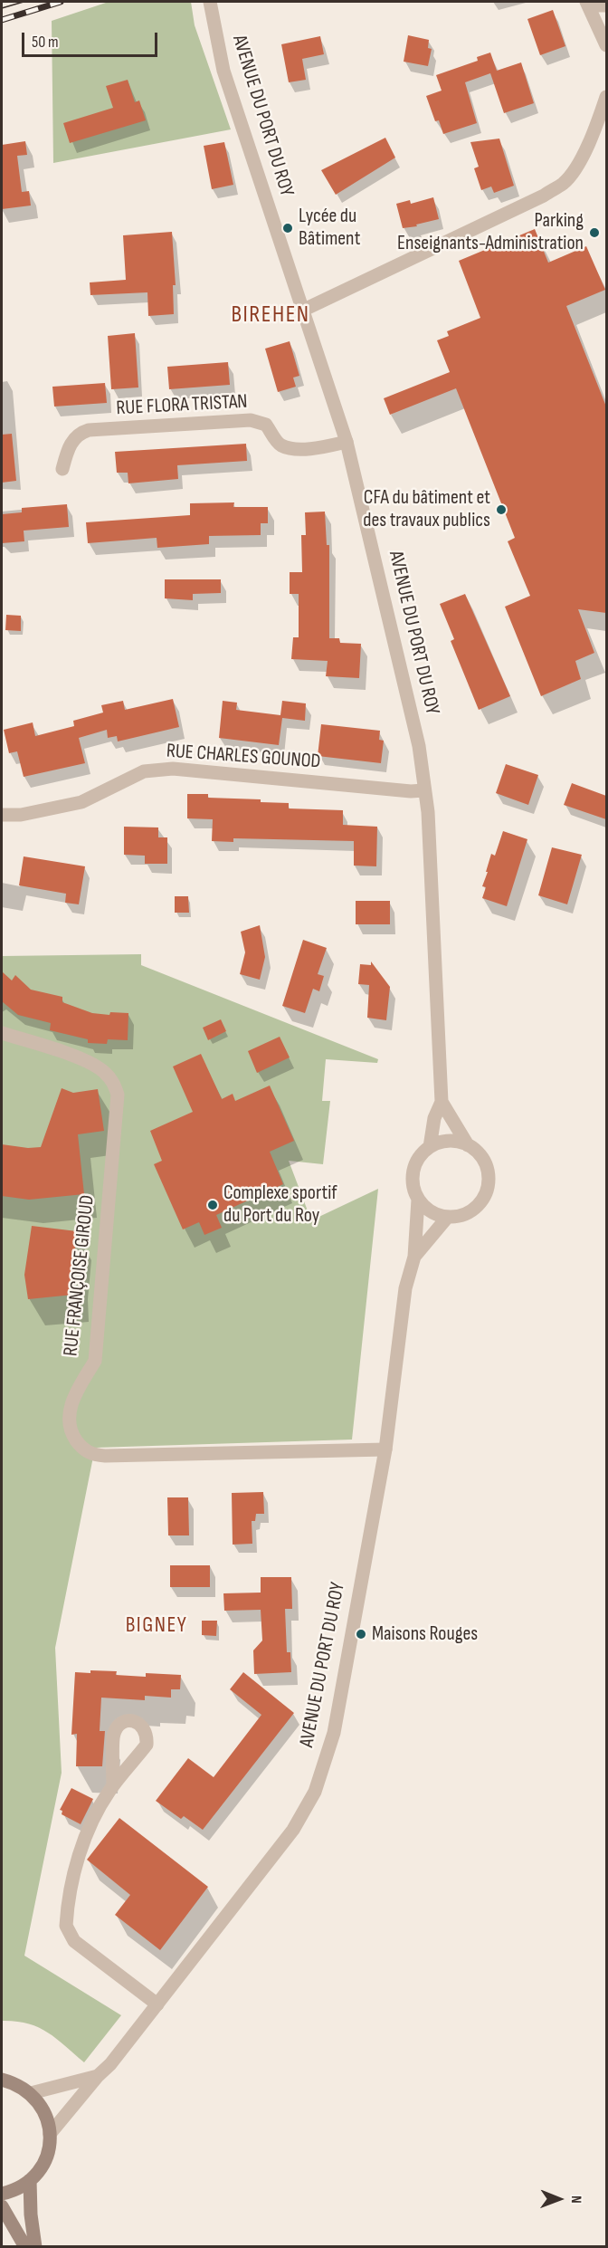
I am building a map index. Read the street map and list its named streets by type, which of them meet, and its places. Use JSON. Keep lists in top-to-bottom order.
{
  "streets": {
    "street": [
      "AVENUE DU PORT DU ROY",
      "RUE FLORA TRISTAN",
      "RUE CHARLES GOUNOD",
      "RUE FRANÇOISE GIROUD"
    ]
  },
  "crossings": [
    ["AVENUE DU PORT DU ROY", "RUE FLORA TRISTAN"],
    ["AVENUE DU PORT DU ROY", "RUE CHARLES GOUNOD"],
    ["AVENUE DU PORT DU ROY", "RUE FRANÇOISE GIROUD"]
  ],
  "districts": ["BIREHEN", "BIGNEY"],
  "places": [
    "Lycée du Bâtiment",
    "Parking Enseignants-Administration",
    "CFA du bâtiment et des travaux publics",
    "Complexe sportif du Port du Roy",
    "Maisons Rouges"
  ],
  "scale_bar": "50 m",
  "north": "right"
}
